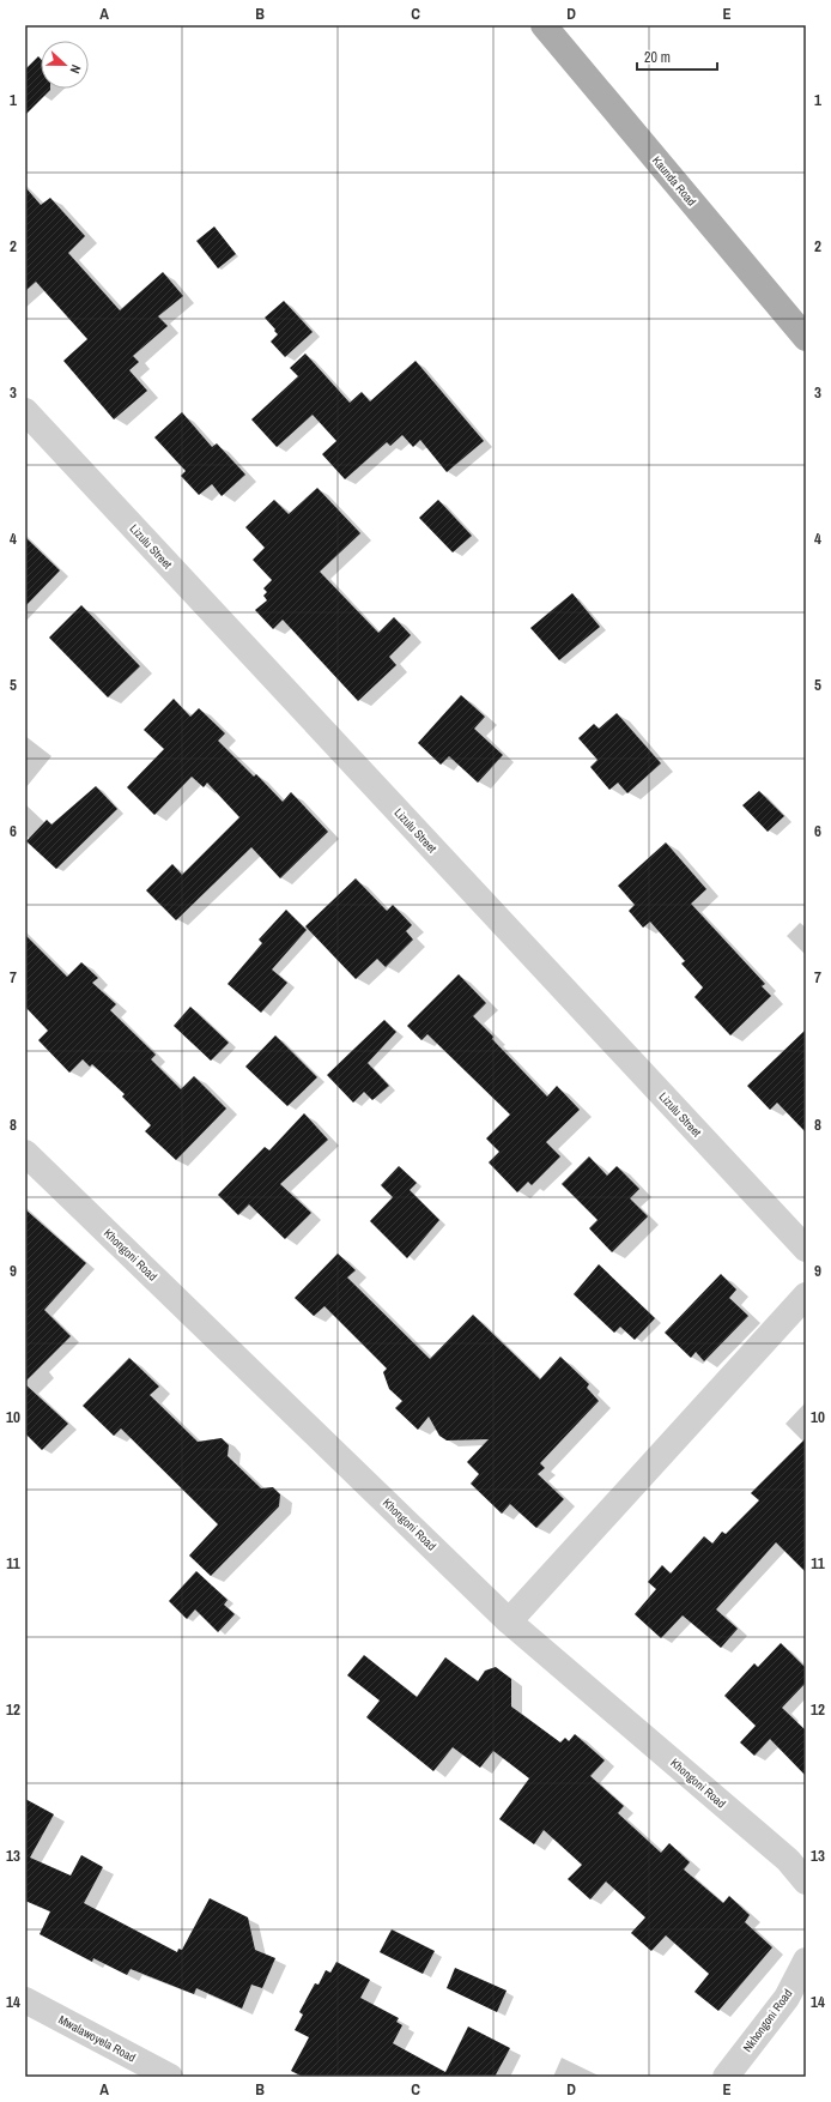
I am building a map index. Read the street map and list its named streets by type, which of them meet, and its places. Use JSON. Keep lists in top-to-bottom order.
{
  "streets": {
    "main road": ["Kaunda Road"],
    "street": [
      "Lizulu Street",
      "Khongoni Road",
      "Nkhongoni Road",
      "Mwalawoyela Road"
    ]
  },
  "scale_bar": "20 m",
  "north": "right",
  "grid": {
    "columns": [
      "A",
      "B",
      "C",
      "D",
      "E"
    ],
    "rows": [
      "1",
      "2",
      "3",
      "4",
      "5",
      "6",
      "7",
      "8",
      "9",
      "10",
      "11",
      "12",
      "13",
      "14"
    ]
  }
}
